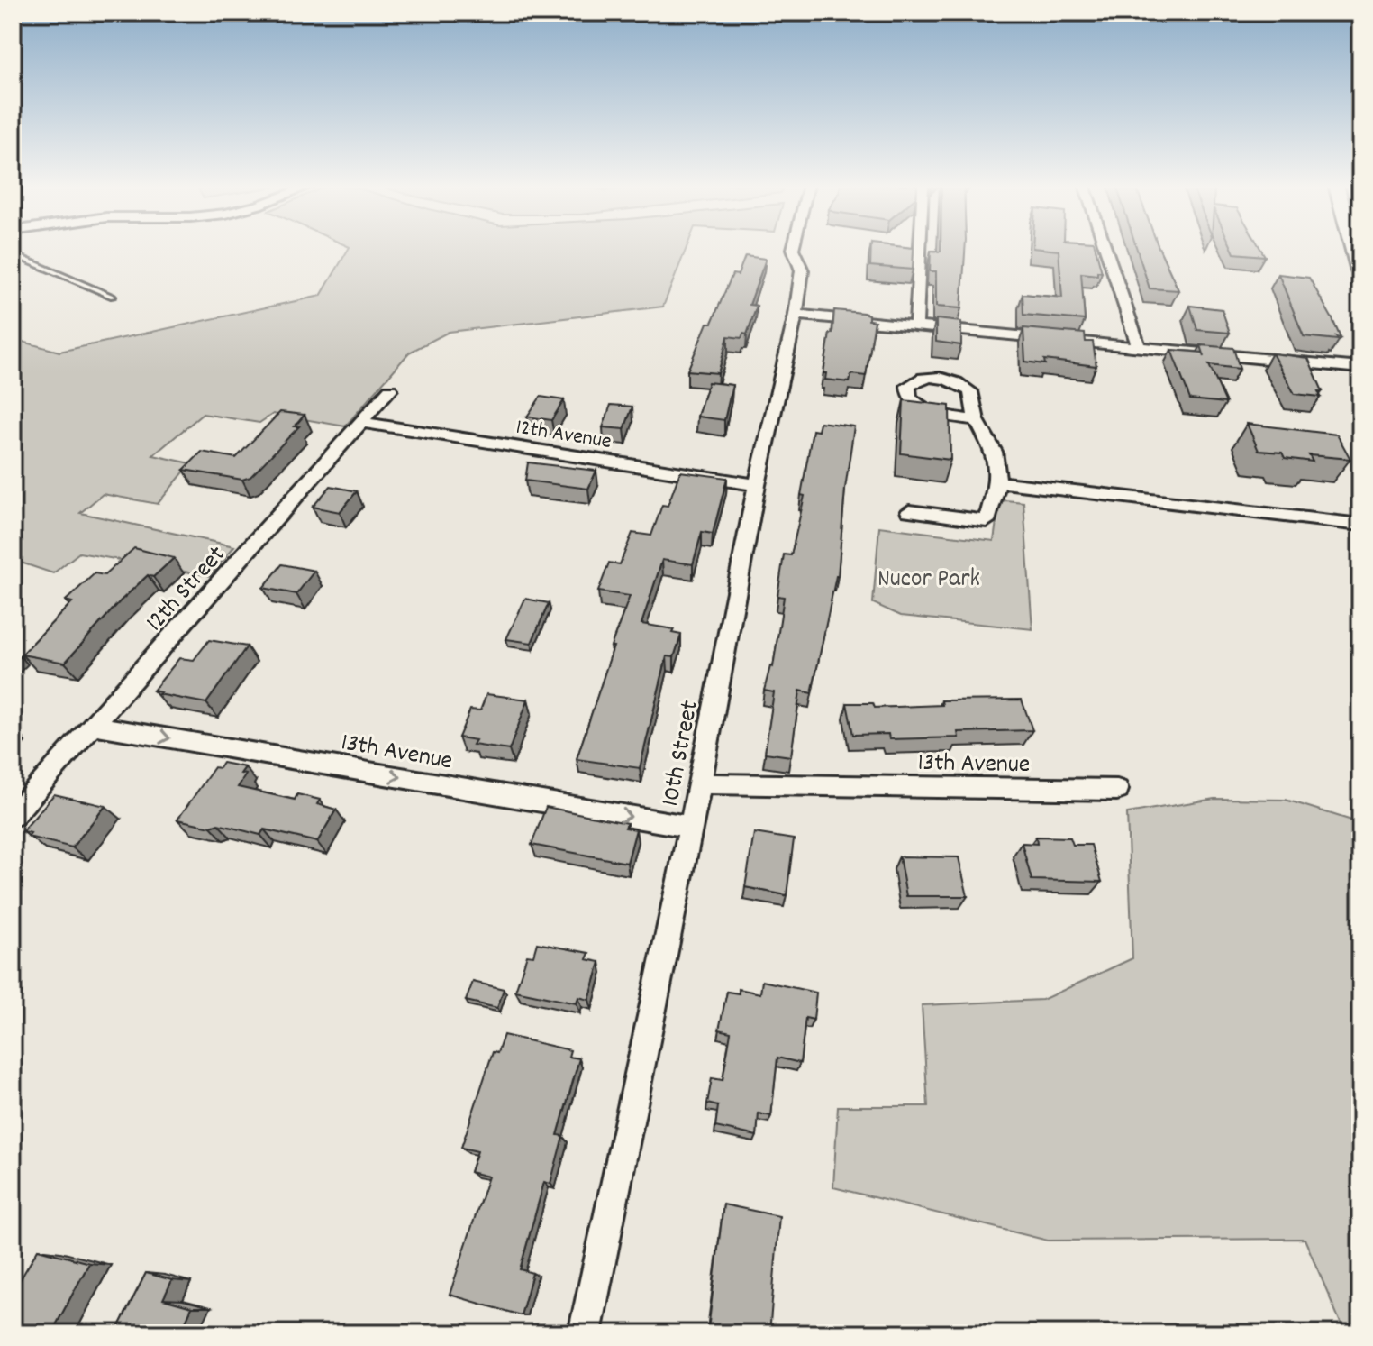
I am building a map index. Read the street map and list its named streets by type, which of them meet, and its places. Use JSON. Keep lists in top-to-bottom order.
{
  "streets": {
    "street": [
      "12th Avenue",
      "12th Street",
      "13th Avenue",
      "10th Street"
    ]
  },
  "crossings": [
    ["12th Avenue", "12th Street"],
    ["12th Avenue", "10th Street"],
    ["12th Street", "13th Avenue"],
    ["13th Avenue", "10th Street"]
  ],
  "one_way": ["13th Avenue"],
  "parks": ["Nucor Park"]
}
